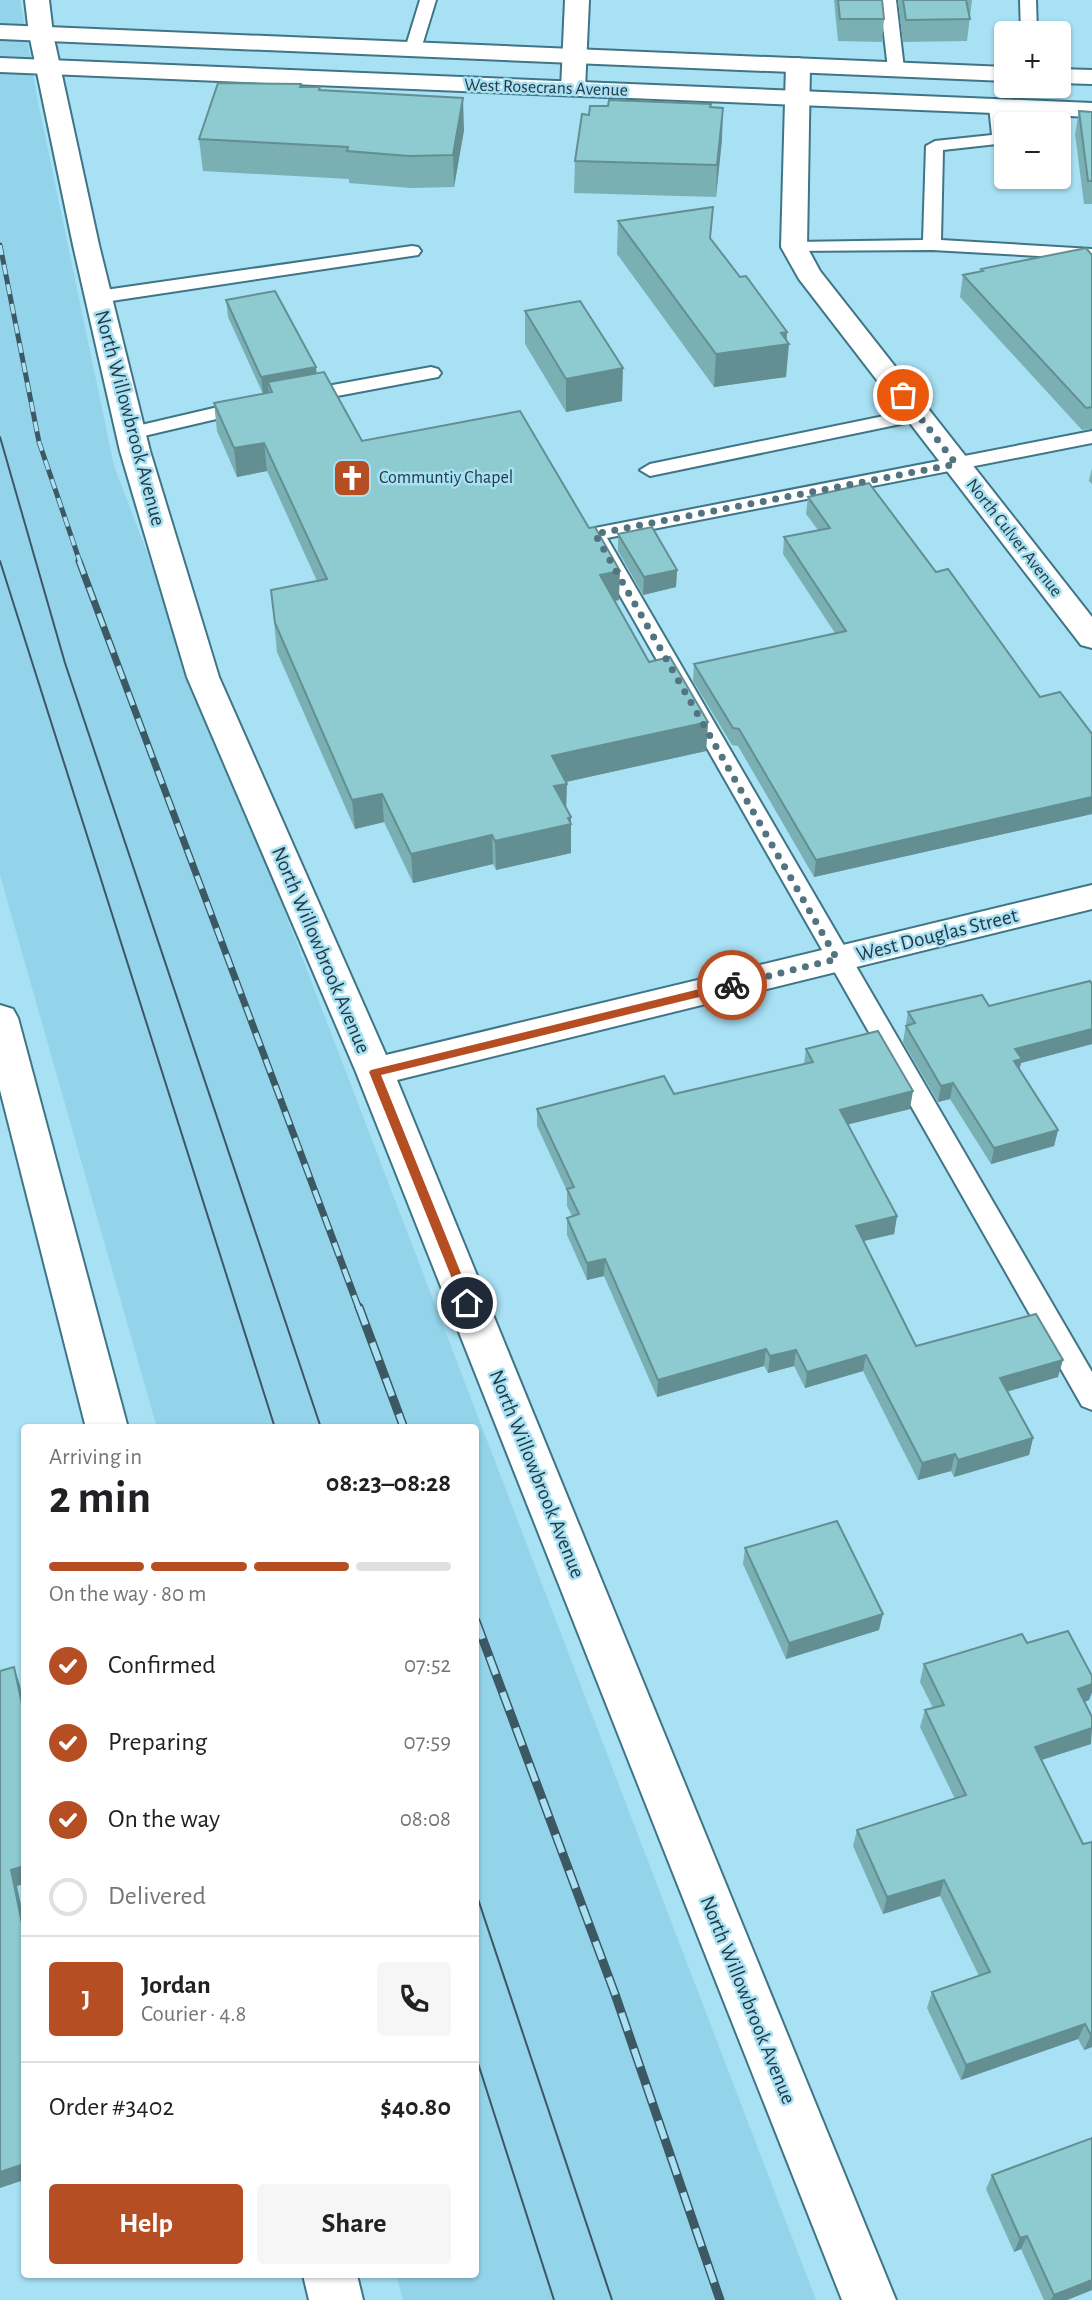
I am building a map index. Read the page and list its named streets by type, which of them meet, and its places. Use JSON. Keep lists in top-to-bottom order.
{
  "streets": {
    "street": [
      "West Rosecrans Avenue",
      "North Willowbrook Avenue",
      "North Culver Avenue",
      "West Douglas Street"
    ]
  },
  "crossings": [
    ["West Rosecrans Avenue", "North Willowbrook Avenue"],
    ["North Willowbrook Avenue", "West Douglas Street"]
  ],
  "places": {
    "church": ["Communtiy Chapel"]
  },
  "page": {
    "map_buttons": ["+", "−"],
    "heading": ["2 min", "Arriving in", "08:23–08:28"],
    "panel": [
      "Jordan",
      "Courier · 4.8",
      "Order #3402",
      "$40.80"
    ],
    "bar": "On the way · 80 m",
    "list": [
      ["Confirmed", "07:52"],
      ["Preparing", "07:59"],
      ["On the way", "08:08"],
      "Delivered"
    ],
    "round": "J",
    "buttons": ["Help", "Share"]
  }
}
